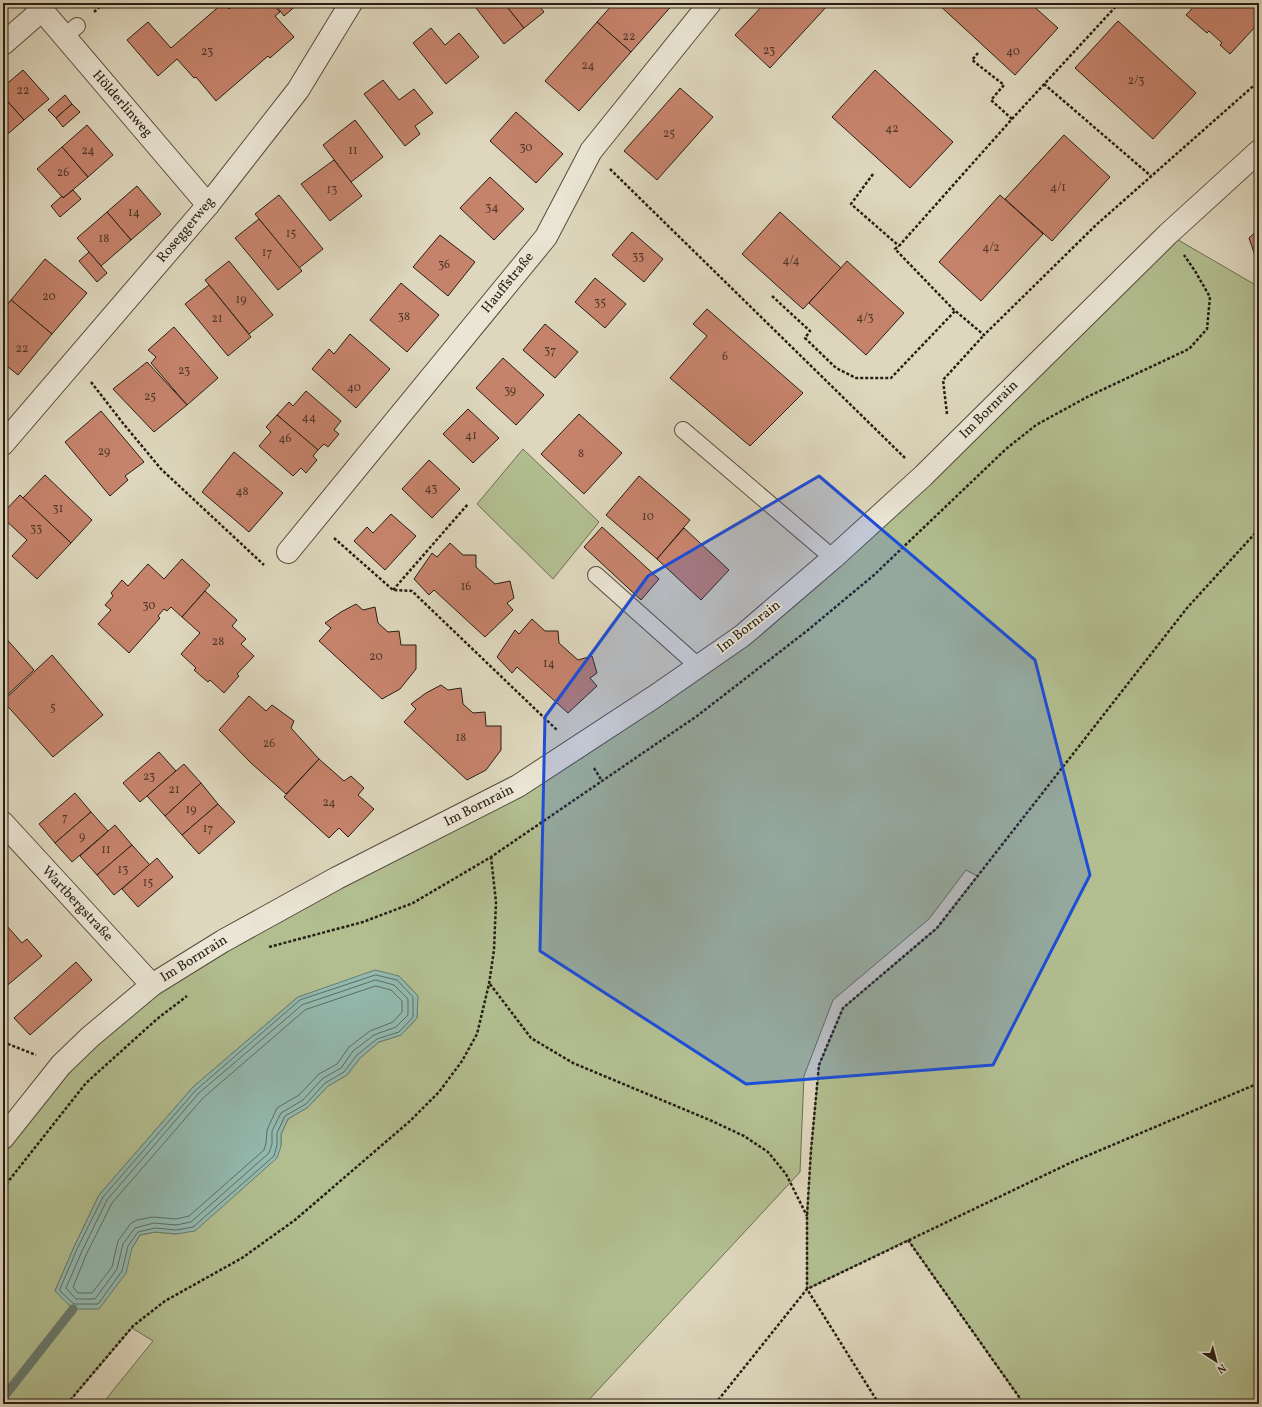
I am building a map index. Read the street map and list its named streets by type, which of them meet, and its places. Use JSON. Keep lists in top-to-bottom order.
{
  "streets": {
    "street": [
      "Hölderlinweg",
      "Roseggerweg",
      "Hauffstraße",
      "Im Bornrain",
      "Wartbergstraße"
    ]
  },
  "crossings": [
    ["Hölderlinweg", "Roseggerweg"],
    ["Im Bornrain", "Wartbergstraße"]
  ],
  "house_numbers": [
    "22",
    "23",
    "23",
    "40",
    "24",
    "2/3",
    "22",
    "42",
    "25",
    "30",
    "24",
    "11",
    "26",
    "4/1",
    "13",
    "34",
    "14",
    "15",
    "18",
    "4/2",
    "17",
    "33",
    "4/4",
    "36",
    "20",
    "19",
    "35",
    "38",
    "4/3",
    "21",
    "22",
    "37",
    "6",
    "23",
    "40",
    "39",
    "25",
    "44",
    "41",
    "46",
    "29",
    "8",
    "43",
    "48",
    "31",
    "10",
    "33",
    "16",
    "30",
    "28",
    "20",
    "14",
    "5",
    "18",
    "26",
    "23",
    "21",
    "24",
    "19",
    "7",
    "17",
    "9",
    "11",
    "13",
    "15"
  ],
  "north": "bottom right"
}
